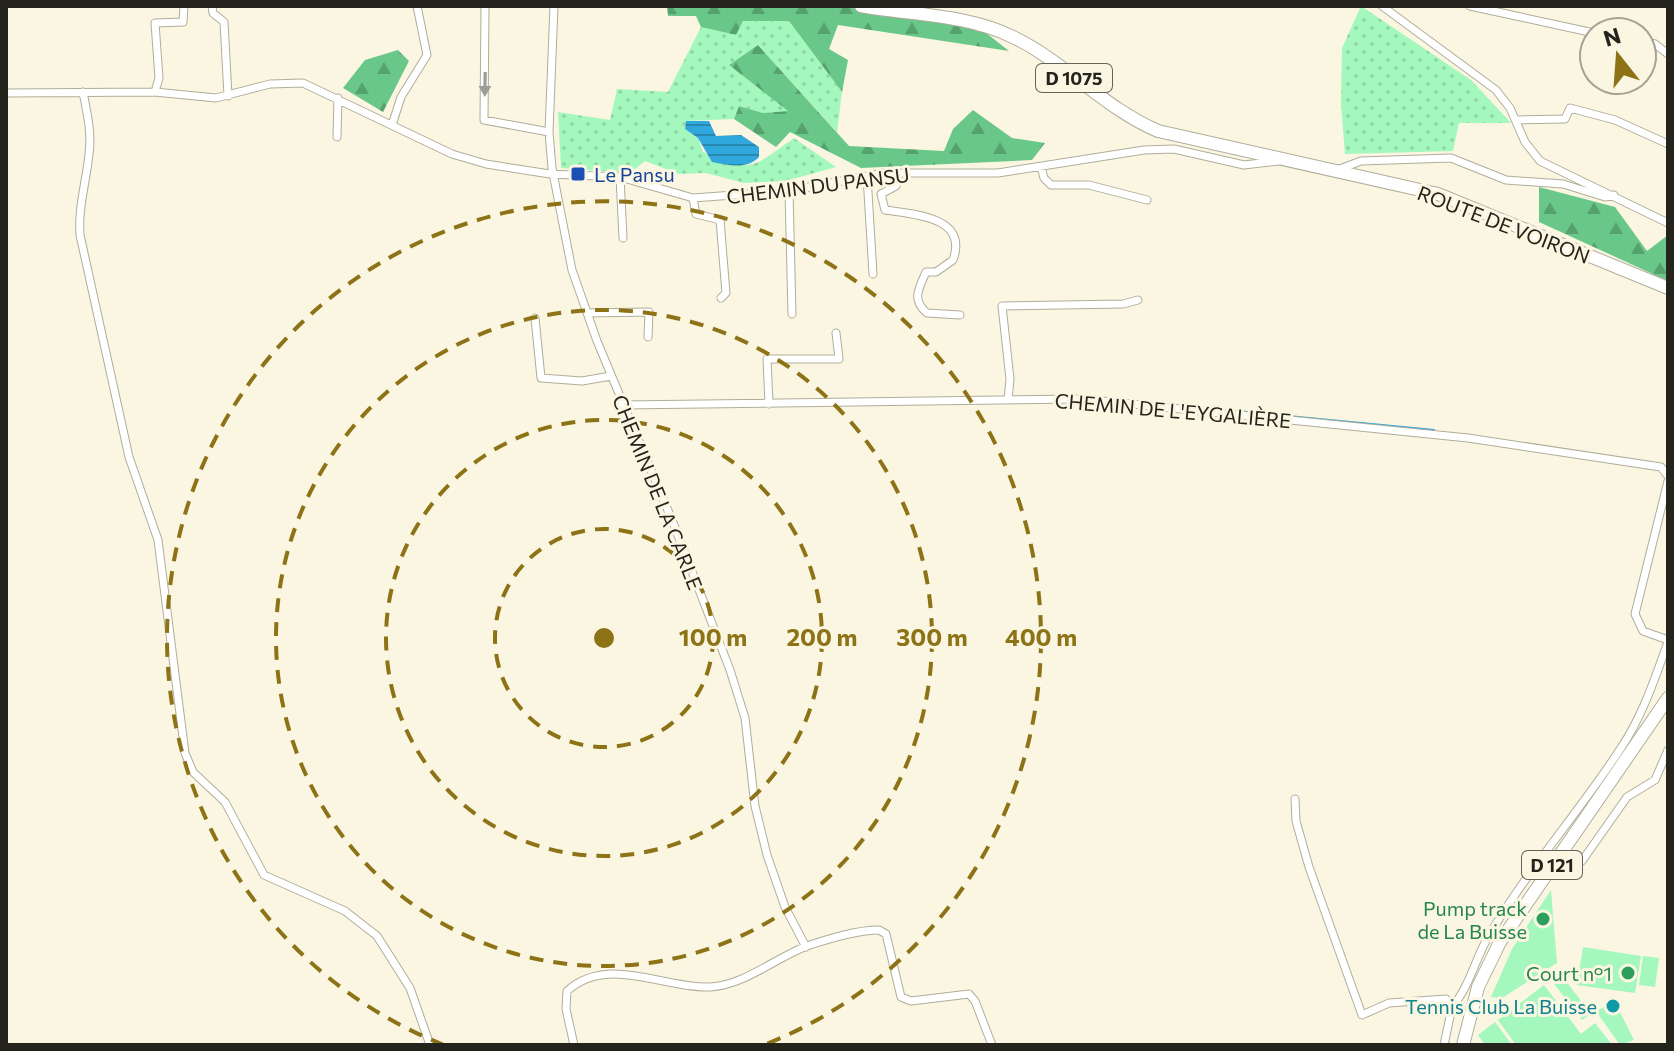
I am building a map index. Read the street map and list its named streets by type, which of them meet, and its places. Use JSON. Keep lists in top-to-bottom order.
{
  "streets": {
    "main road": ["D 1075", "ROUTE DE VOIRON", "D 121"],
    "street": ["CHEMIN DU PANSU", "CHEMIN DE L'EYGALIÈRE", "CHEMIN DE LA CARLE"]
  },
  "crossings": [
    ["D 1075", "CHEMIN DU PANSU"],
    ["D 1075", "ROUTE DE VOIRON"],
    ["CHEMIN DU PANSU", "CHEMIN DE LA CARLE"],
    ["CHEMIN DE L'EYGALIÈRE", "CHEMIN DE LA CARLE"]
  ],
  "places": {
    "transit": ["Le Pansu"],
    "other": ["Pump track de La Buisse", "Court n°1", "Tennis Club La Buisse"]
  },
  "north": "top",
  "rings": [
    "100 m",
    "200 m",
    "300 m",
    "400 m"
  ]
}
